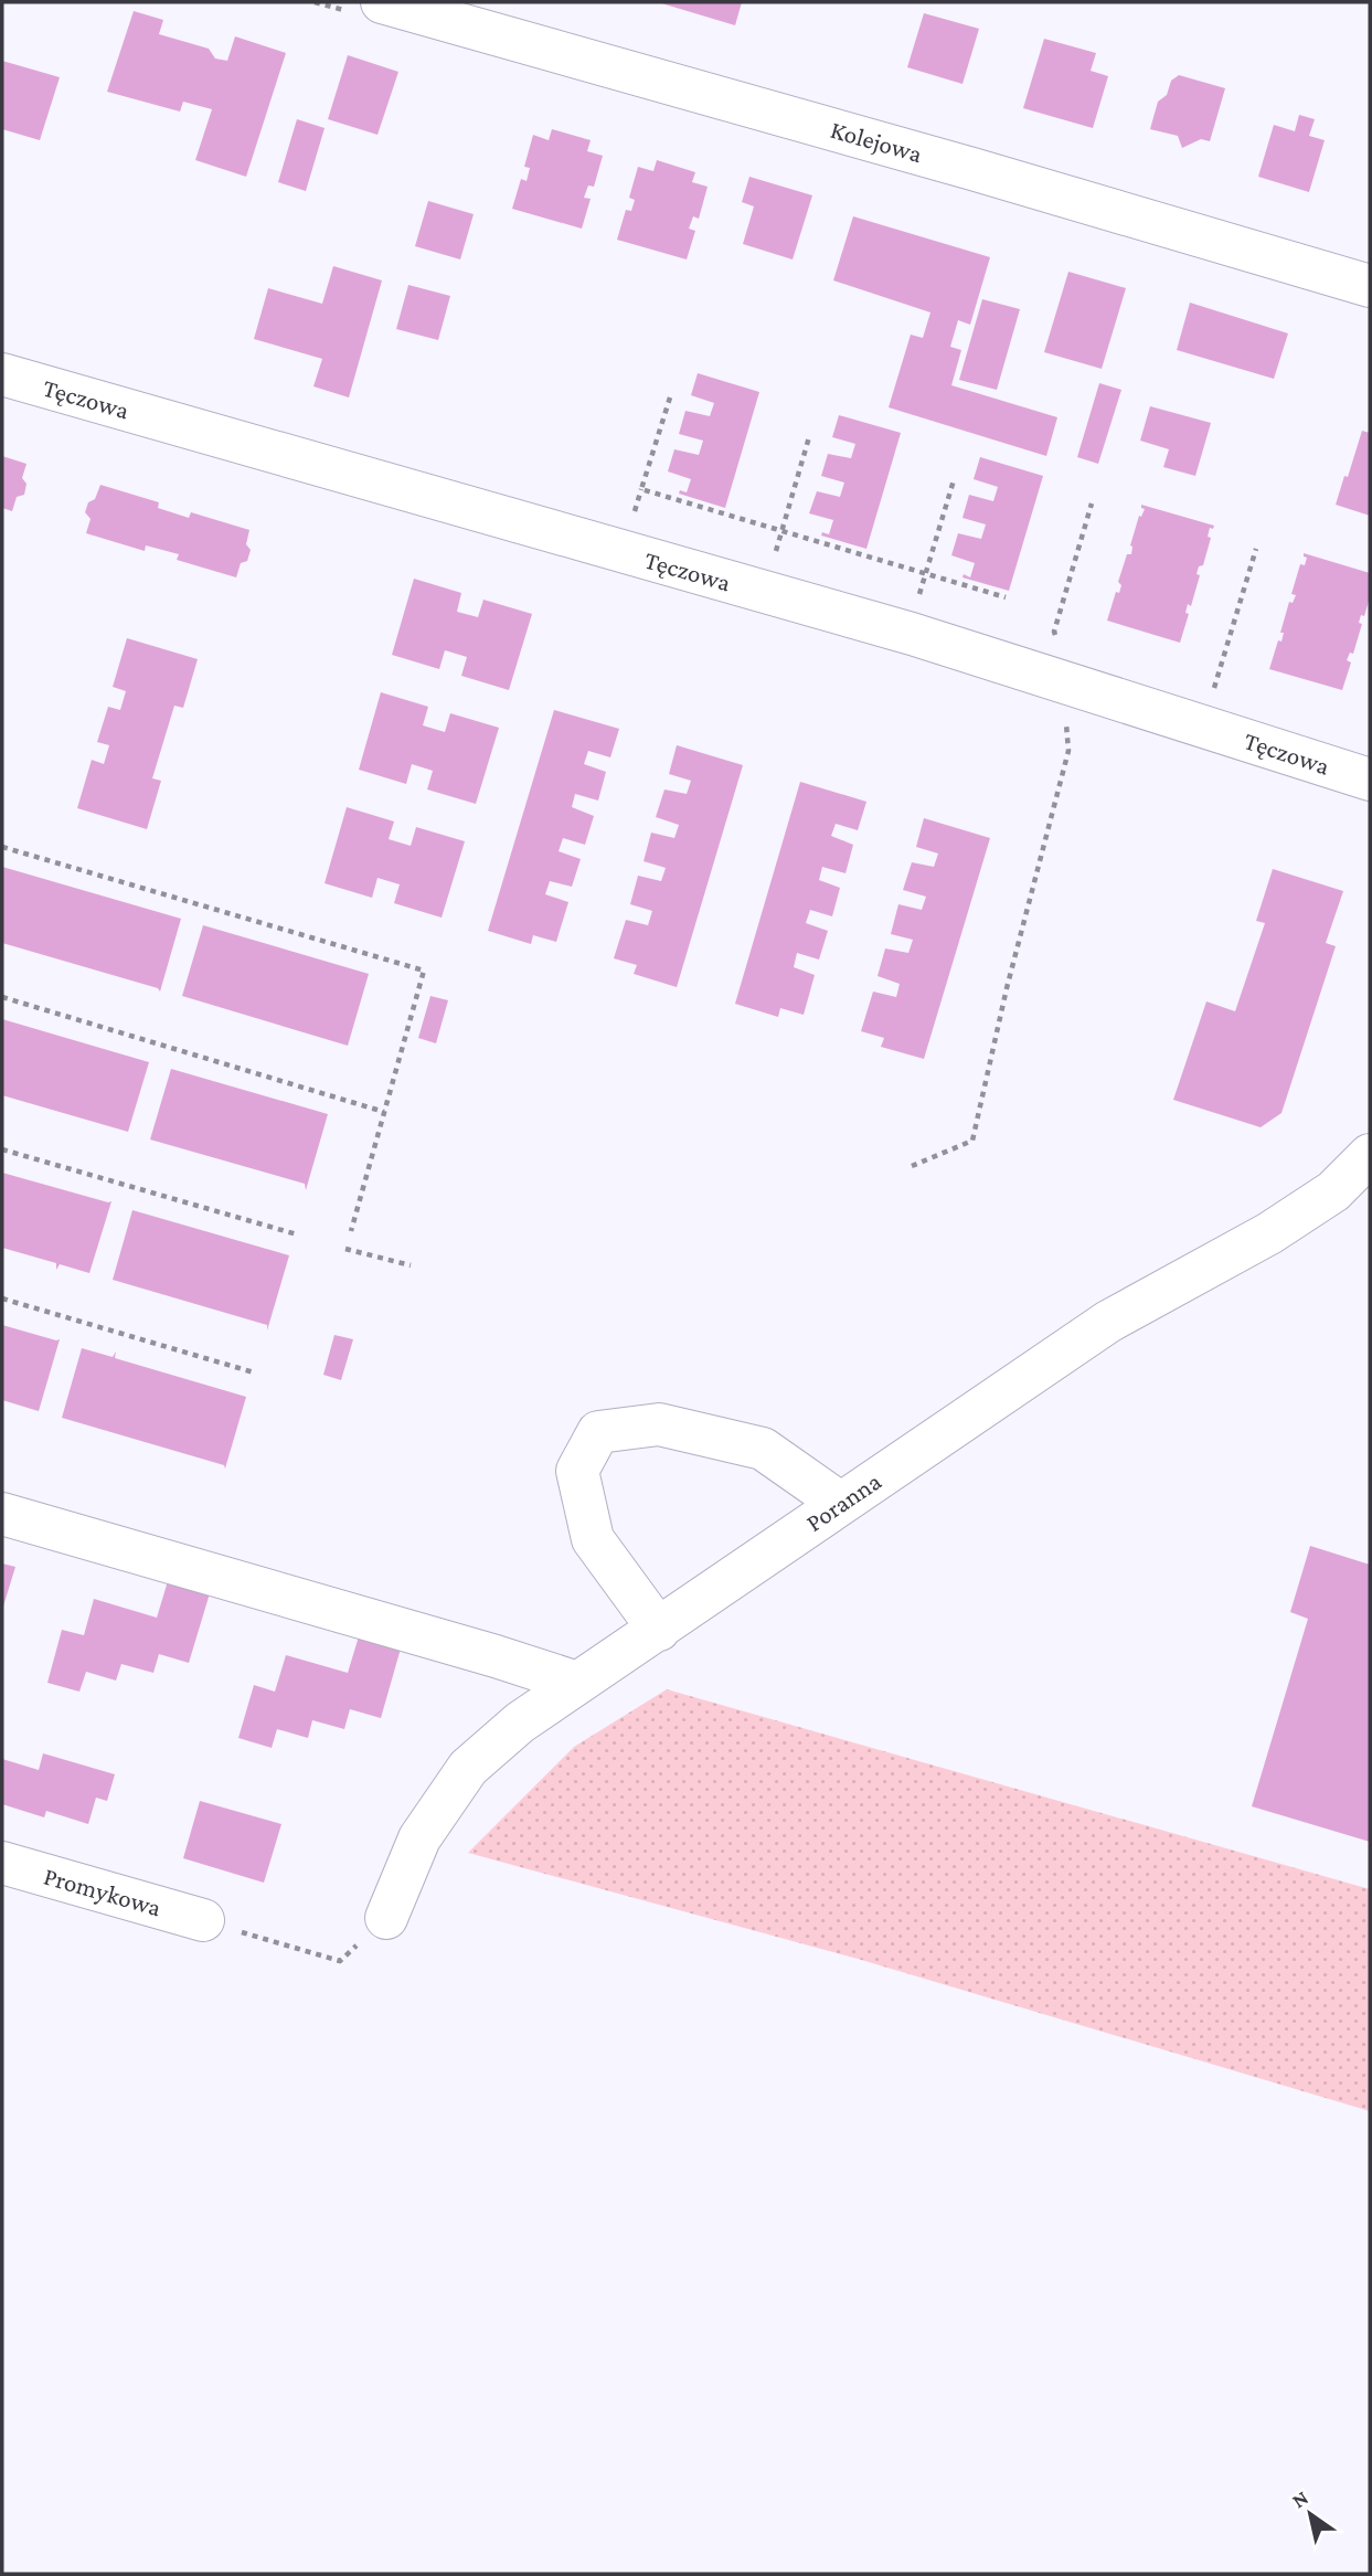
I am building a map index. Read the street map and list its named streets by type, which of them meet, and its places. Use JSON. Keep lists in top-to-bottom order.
{
  "streets": {
    "street": [
      "Kolejowa",
      "Tęczowa",
      "Poranna",
      "Promykowa"
    ]
  },
  "north": "top left"
}
